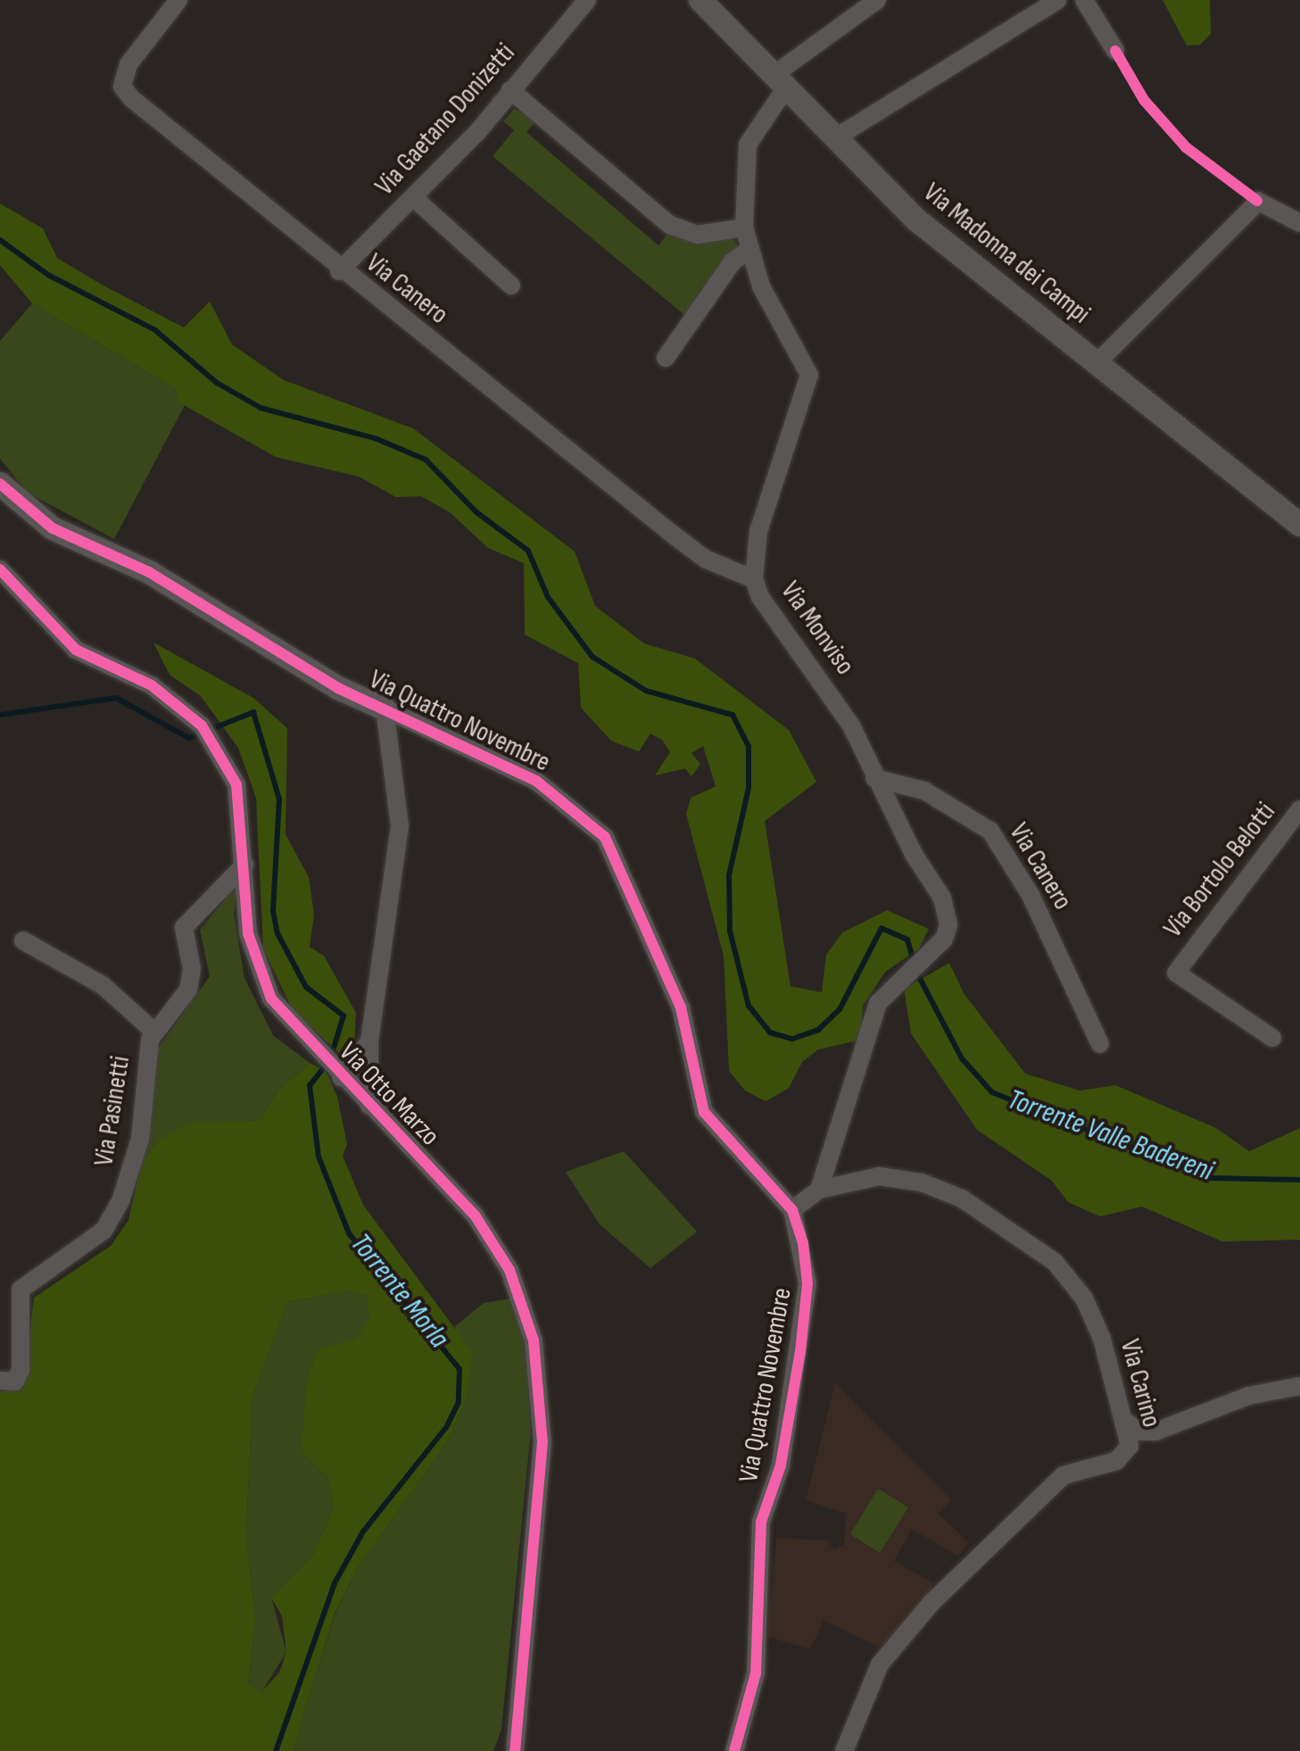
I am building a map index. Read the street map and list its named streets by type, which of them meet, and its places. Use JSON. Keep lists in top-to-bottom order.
{
  "streets": {
    "street": [
      "Via Gaetano Donizetti",
      "Via Madonna dei Campi",
      "Via Canero",
      "Via Monviso",
      "Via Quattro Novembre",
      "Via Bortolo Belotti",
      "Via Otto Marzo",
      "Via Pasinetti",
      "Via Carino"
    ]
  },
  "crossings": [
    ["Via Gaetano Donizetti", "Via Canero"],
    ["Via Madonna dei Campi", "Via Monviso"],
    ["Via Canero", "Via Monviso"],
    ["Via Monviso", "Via Carino"],
    ["Via Otto Marzo", "Via Pasinetti"]
  ],
  "water": ["Torrente Valle Badereni", "Torrente Morla"]
}
